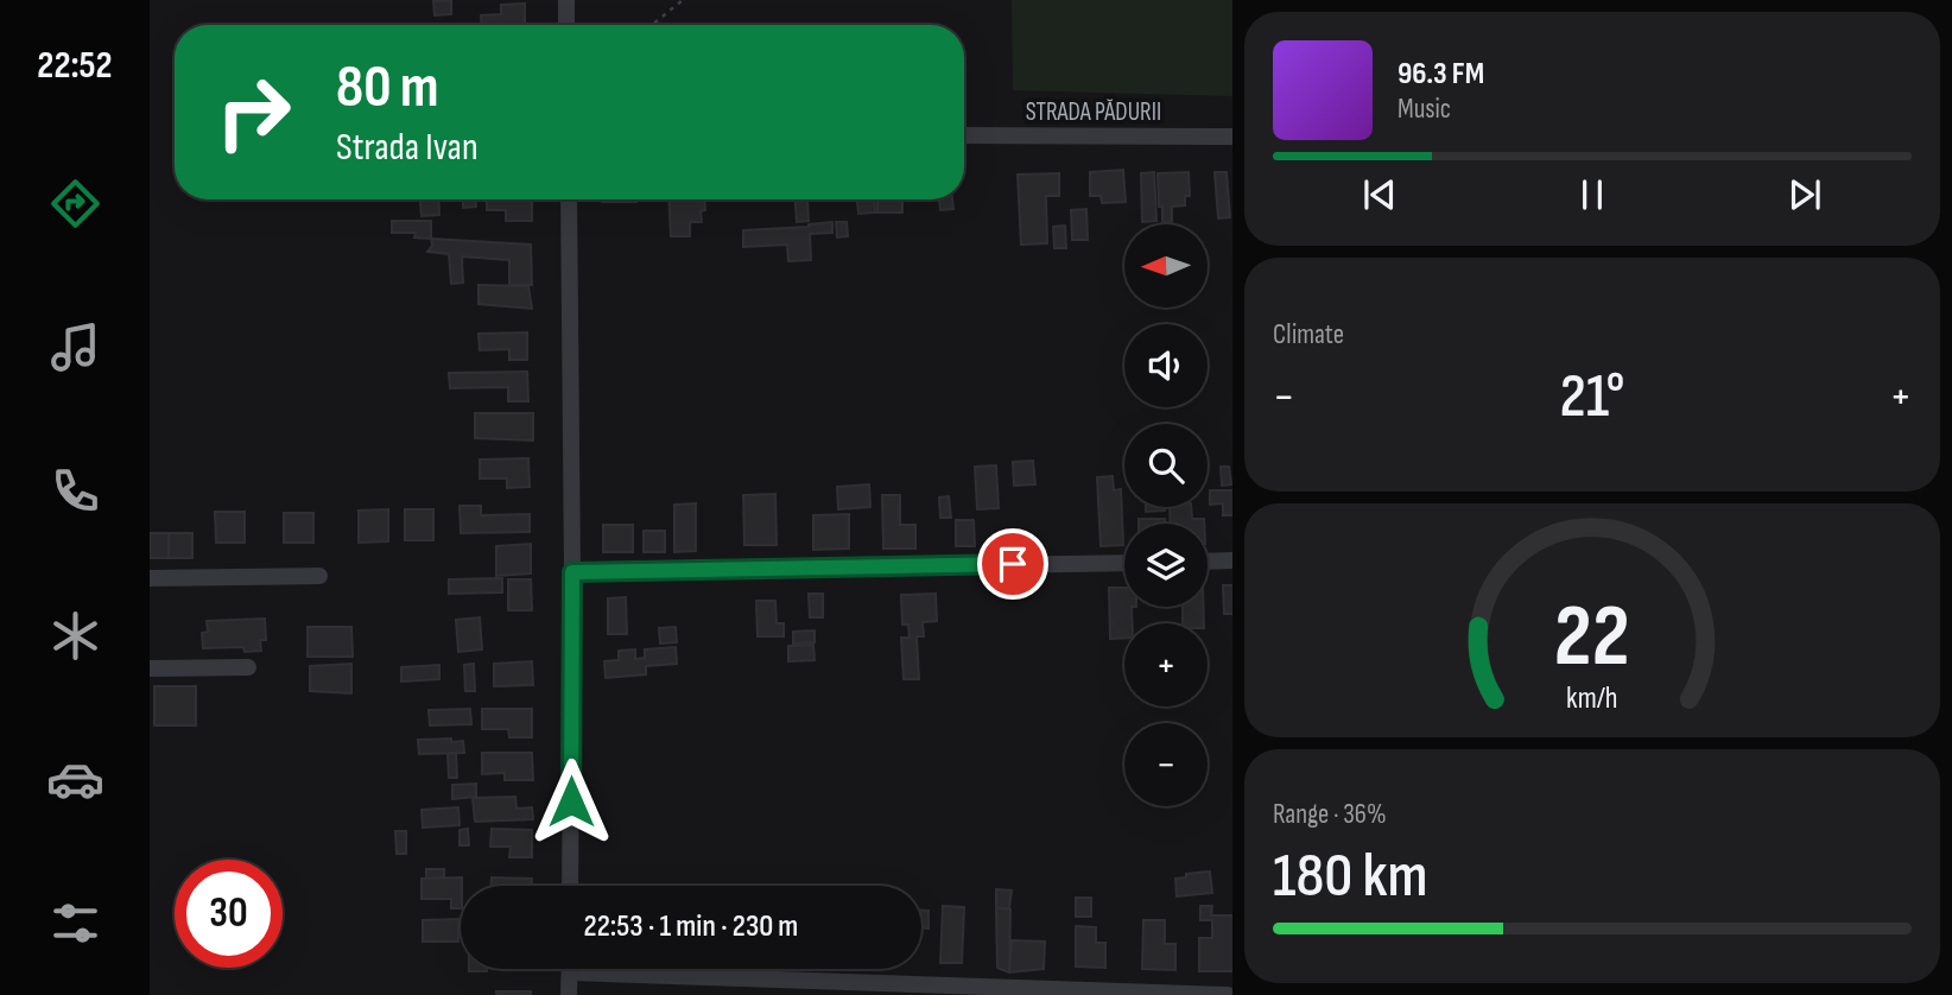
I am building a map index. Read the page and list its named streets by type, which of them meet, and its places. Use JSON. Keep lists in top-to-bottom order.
{
  "streets": {
    "street": ["STRADA PĂDURII"]
  },
  "north": "left",
  "page": {
    "tabs": "22:52",
    "turn": ["80 m", "Strada Ivan"],
    "song": ["96.3 FM", "Music"],
    "map_buttons": ["+", "−"],
    "tile": [
      "Climate",
      ["Range · 36%", "180 km"]
    ],
    "heat": ["−", "21°", "+"],
    "limit": "30",
    "trip": "22:53 · 1 min · 230 m",
    "gauge": ["22", "km/h"]
  }
}
